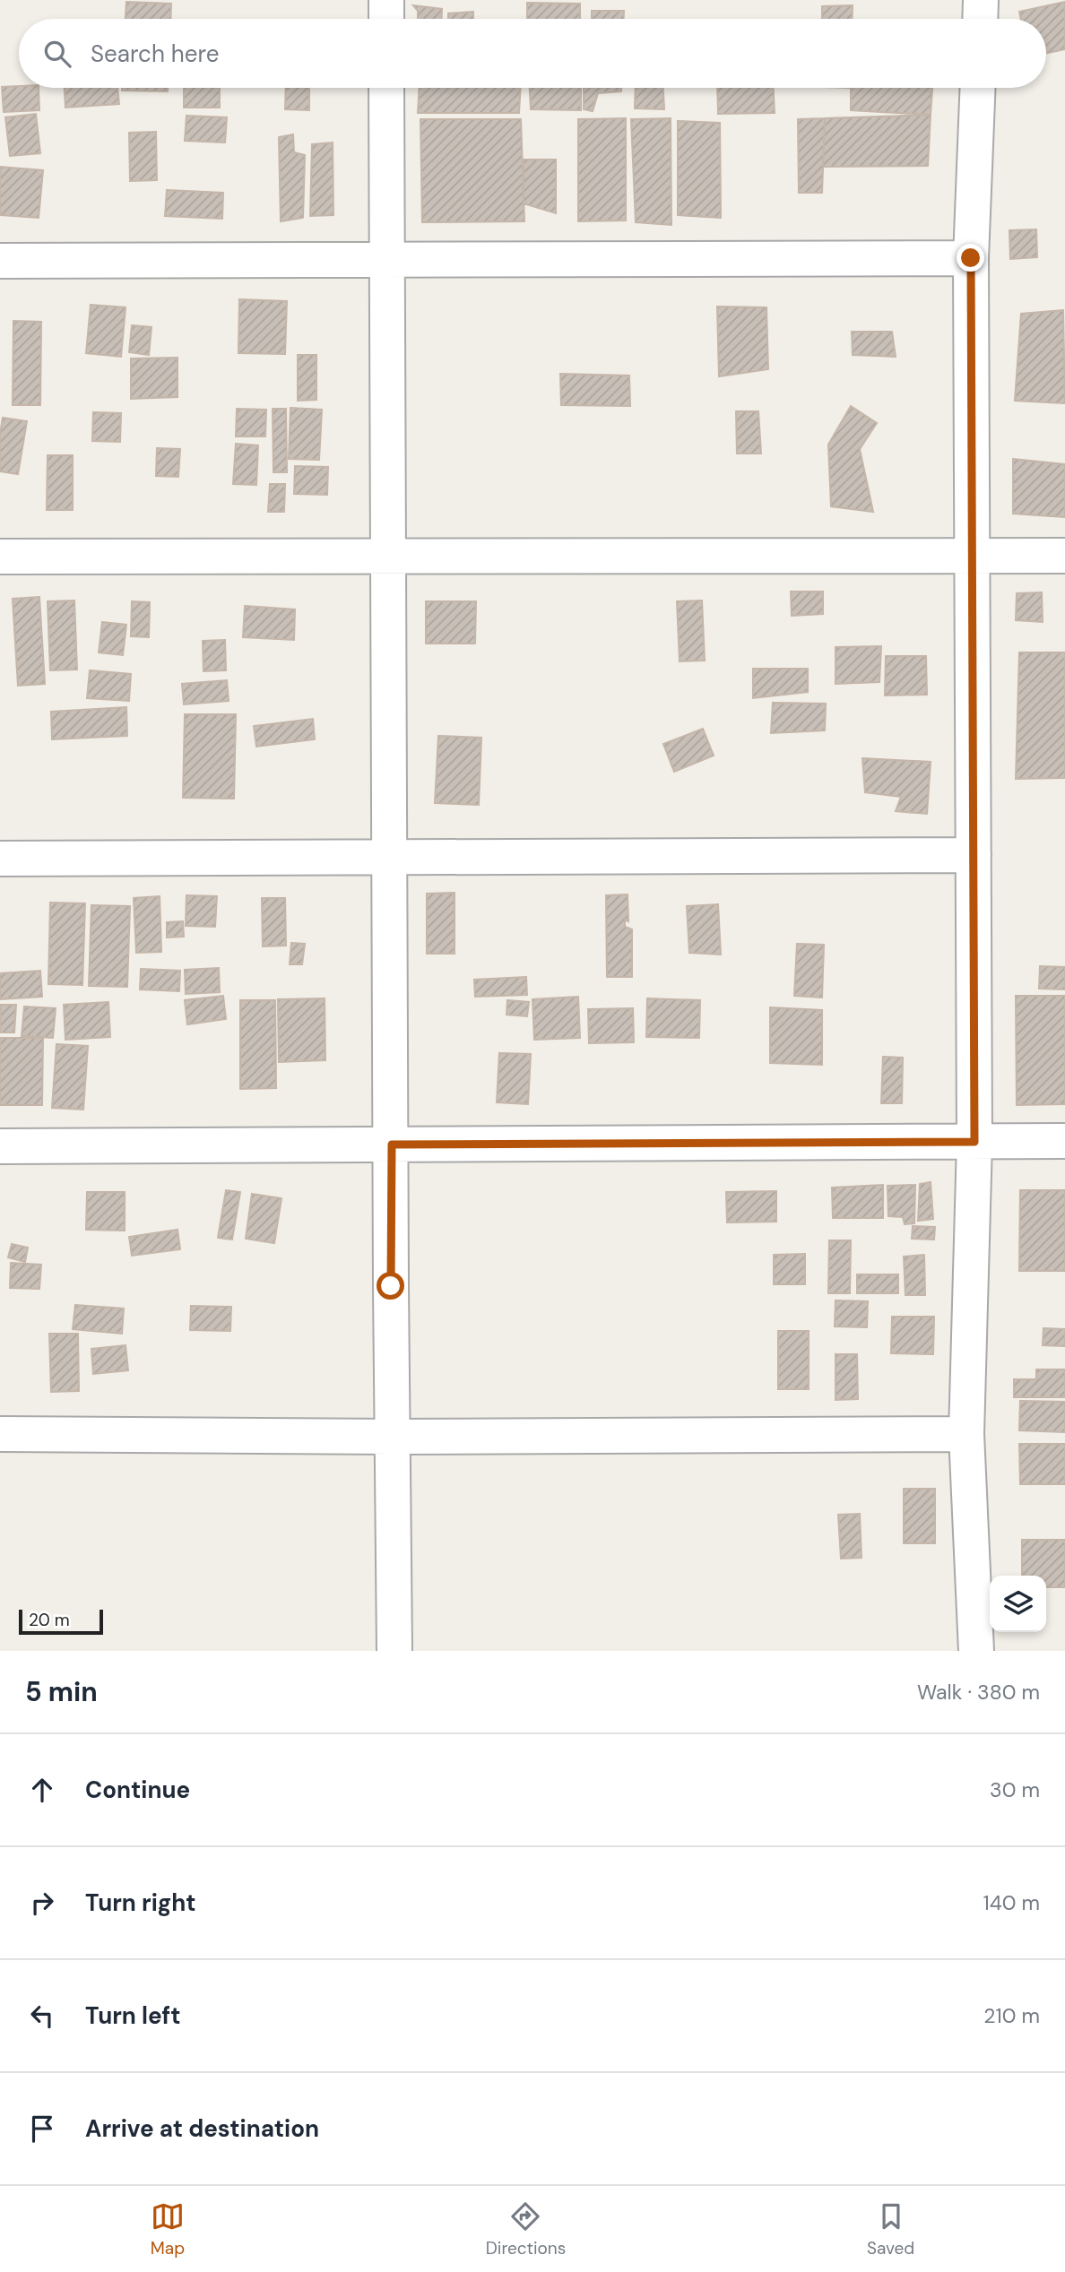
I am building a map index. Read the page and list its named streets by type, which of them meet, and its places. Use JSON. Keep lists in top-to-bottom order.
{
  "scale_bar": "20 m",
  "page": {
    "search": "Search here",
    "scale": "20 m",
    "heading": ["5 min", "Walk · 380 m"],
    "list": [
      ["Continue", "30 m"],
      ["Turn right", "140 m"],
      ["Turn left", "210 m"],
      "Arrive at destination"
    ],
    "nav": ["Map", "Directions", "Saved"]
  }
}
